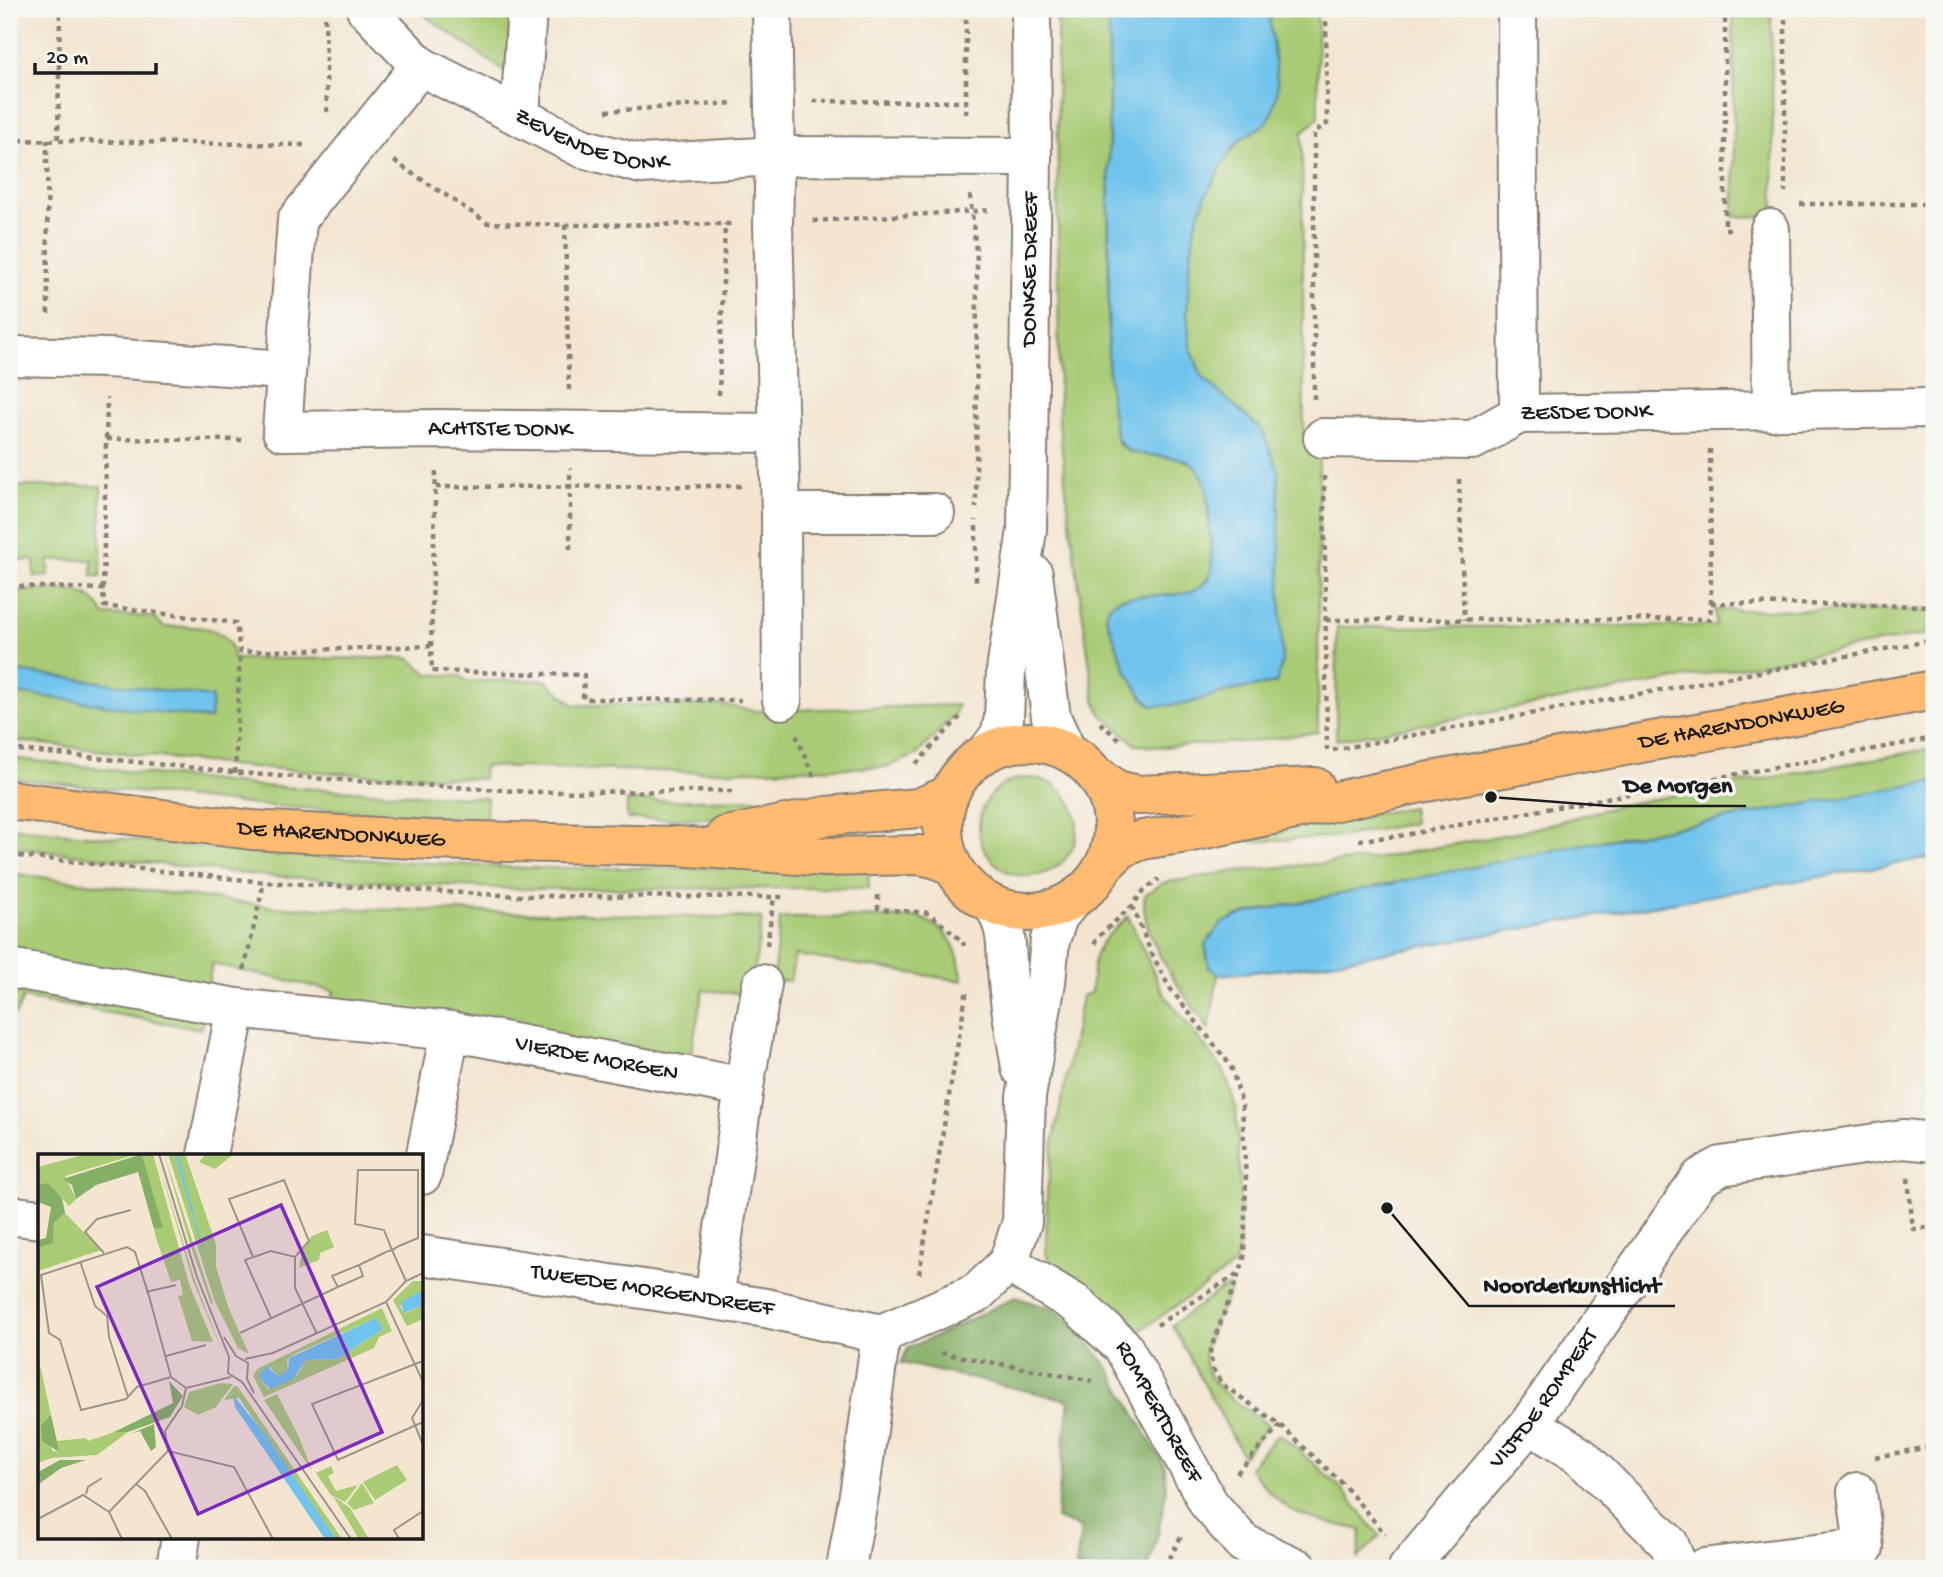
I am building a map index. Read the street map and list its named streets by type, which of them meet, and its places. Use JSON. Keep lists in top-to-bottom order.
{
  "streets": {
    "main road": ["DE HARENDONKWEG"],
    "street": [
      "ZEVENDE DONK",
      "DONKSE DREEF",
      "ZESDE DONK",
      "ACHTSTE DONK",
      "VIERDE MORGEN",
      "TWEEDE MORGENDREEF",
      "VIJFDE ROMPERT",
      "ROMPERTDREEF"
    ]
  },
  "crossings": [
    ["ZEVENDE DONK", "DONKSE DREEF"],
    ["DONKSE DREEF", "DE HARENDONKWEG"]
  ],
  "places": ["De Morgen", "Noorderkunstlicht"],
  "scale_bar": "20 m"
}
